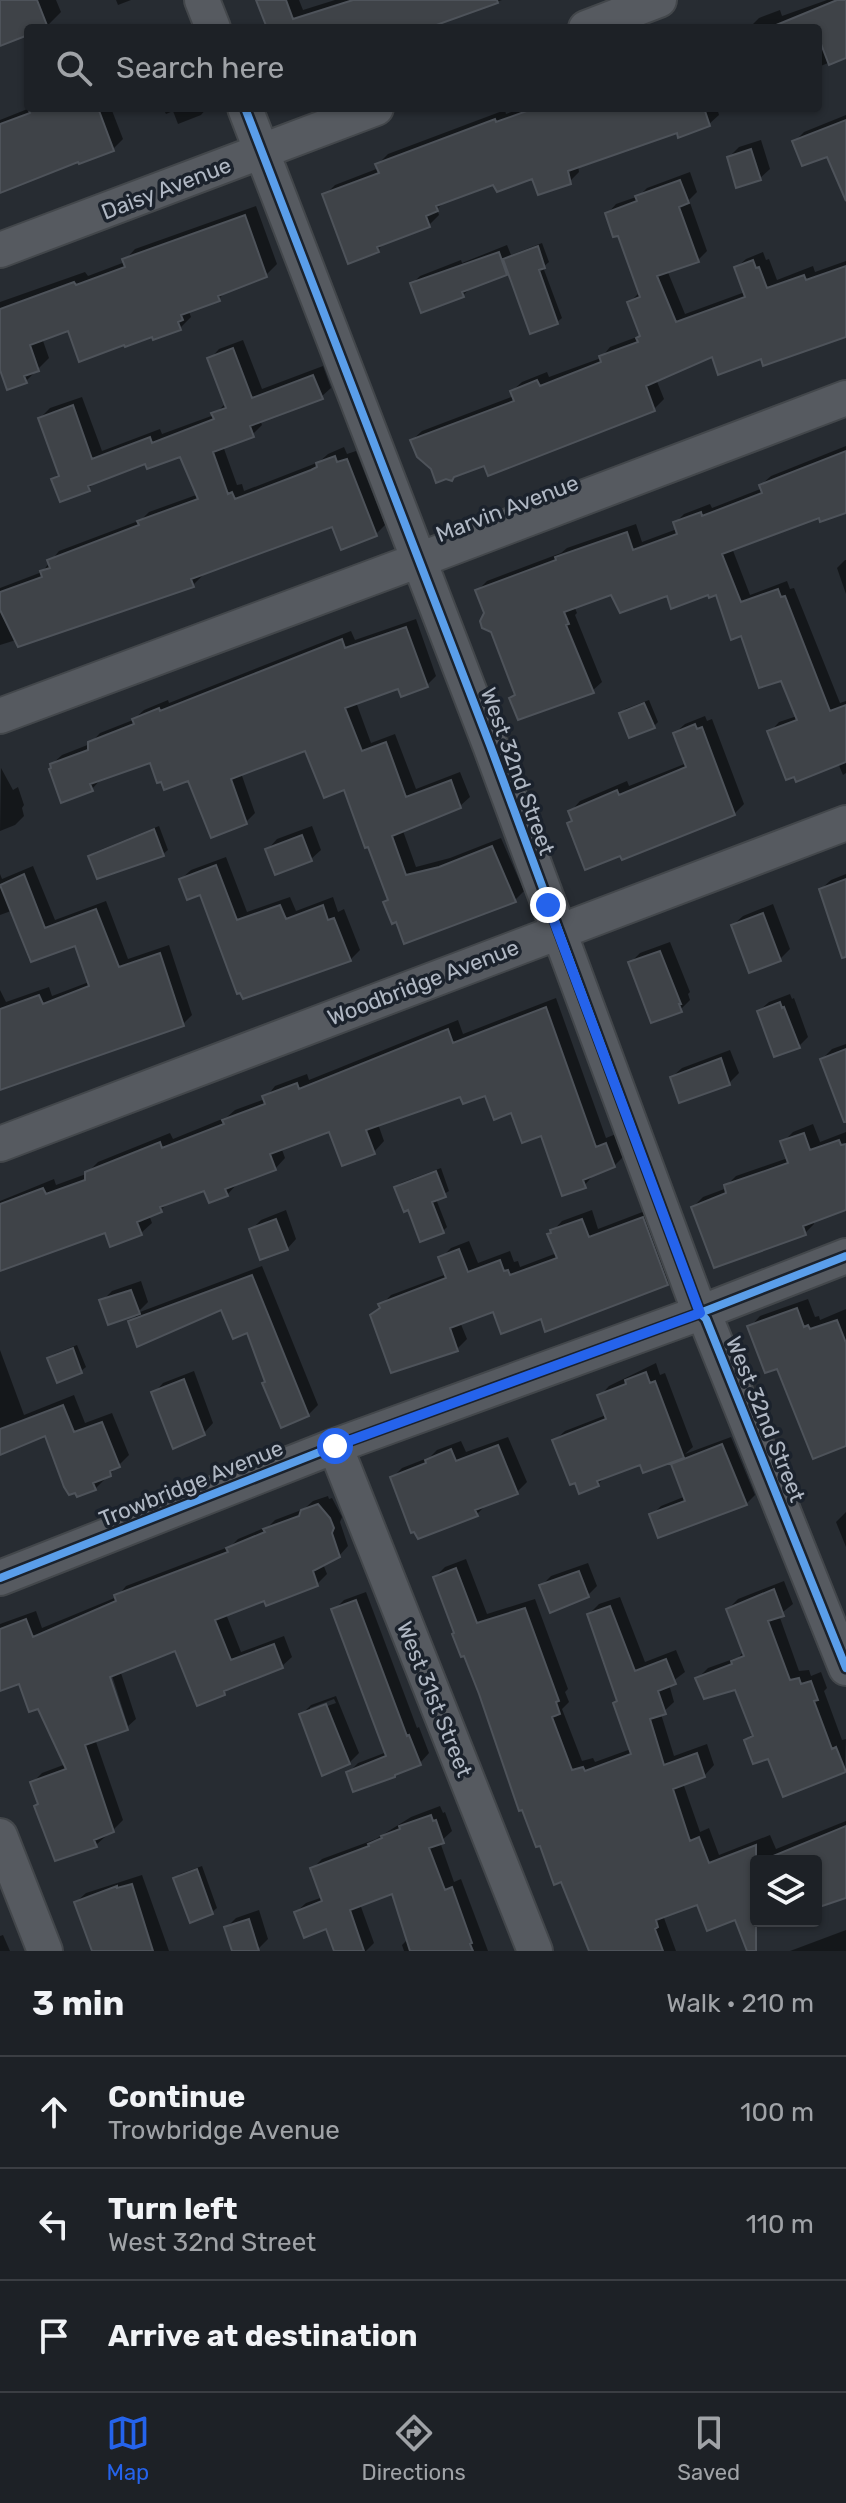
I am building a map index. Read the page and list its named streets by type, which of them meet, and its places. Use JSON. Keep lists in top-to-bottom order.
{
  "streets": {
    "street": [
      "Daisy Avenue",
      "Marvin Avenue",
      "West 32nd Street",
      "Woodbridge Avenue",
      "Trowbridge Avenue",
      "West 31st Street"
    ]
  },
  "crossings": [
    ["Daisy Avenue", "West 32nd Street"],
    ["Marvin Avenue", "West 32nd Street"],
    ["West 32nd Street", "Woodbridge Avenue"],
    ["West 32nd Street", "Trowbridge Avenue"],
    ["Trowbridge Avenue", "West 31st Street"]
  ],
  "page": {
    "search": "Search here",
    "heading": ["3 min", "Walk · 210 m"],
    "list": [
      ["Continue", "Trowbridge Avenue", "100 m"],
      ["Turn left", "West 32nd Street", "110 m"],
      "Arrive at destination"
    ],
    "nav": ["Map", "Directions", "Saved"]
  }
}
